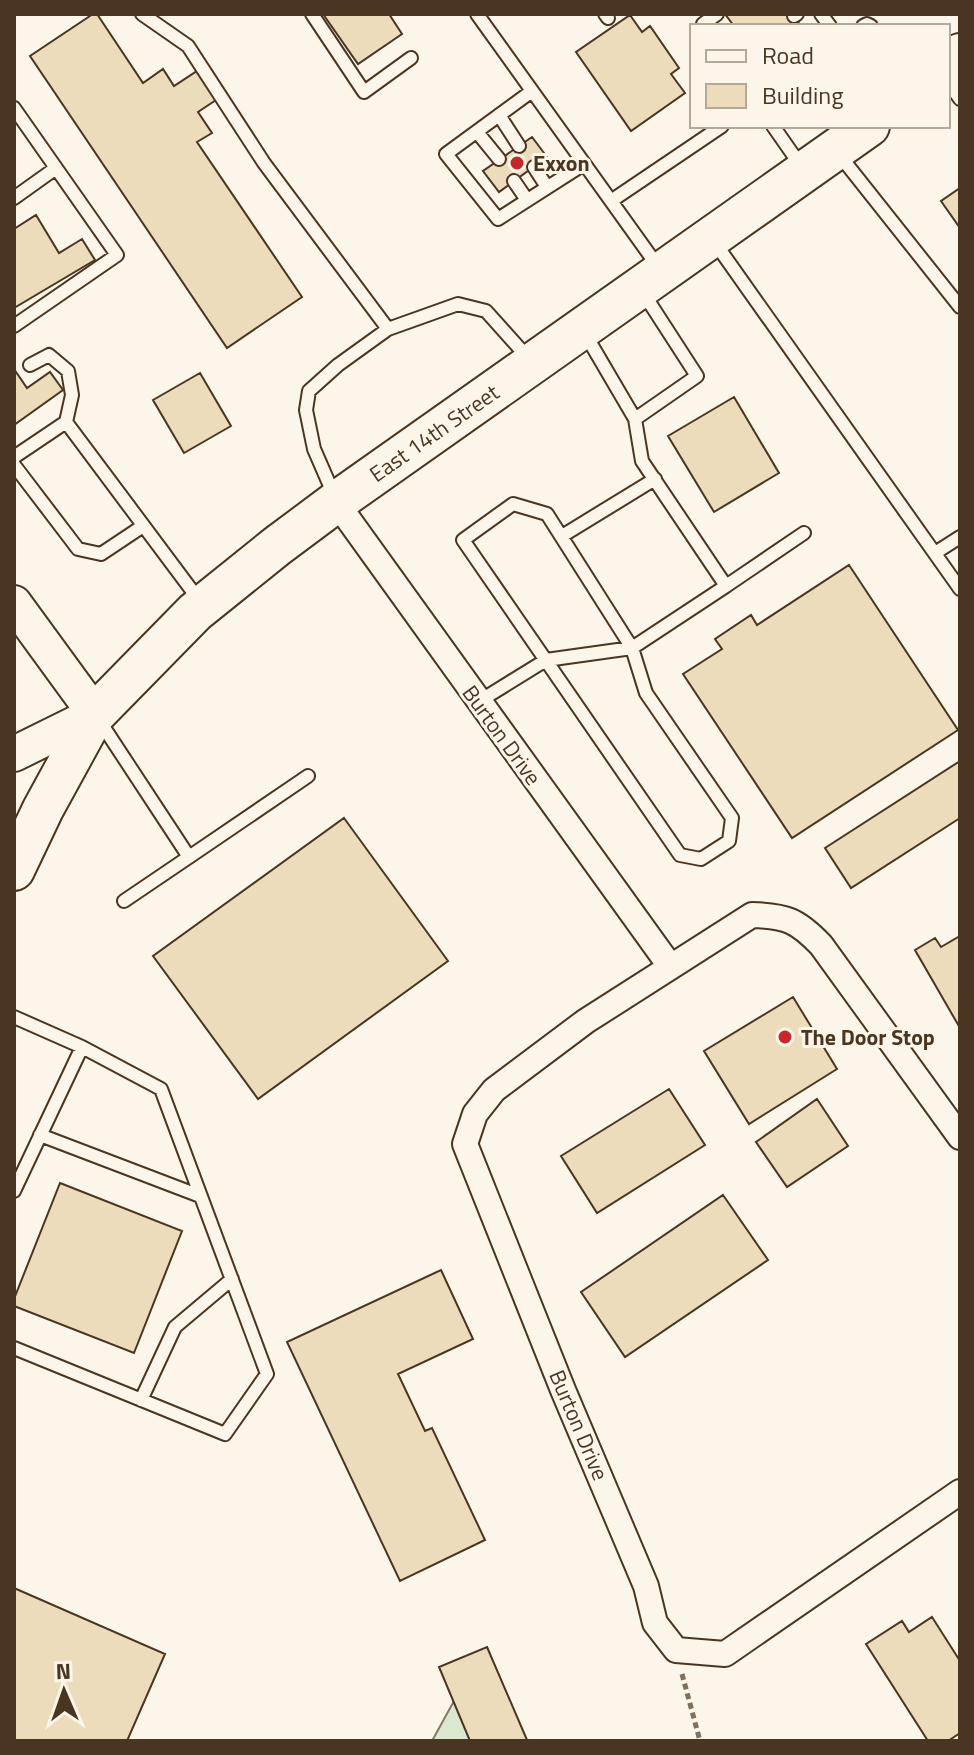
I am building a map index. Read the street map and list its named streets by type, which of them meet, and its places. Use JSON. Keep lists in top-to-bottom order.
{
  "streets": {
    "main road": ["East 14th Street"],
    "street": ["Burton Drive"]
  },
  "crossings": [
    ["East 14th Street", "Burton Drive"]
  ],
  "places": ["Exxon", "The Door Stop"],
  "legend": ["Road", "Building"],
  "north": "top"
}
